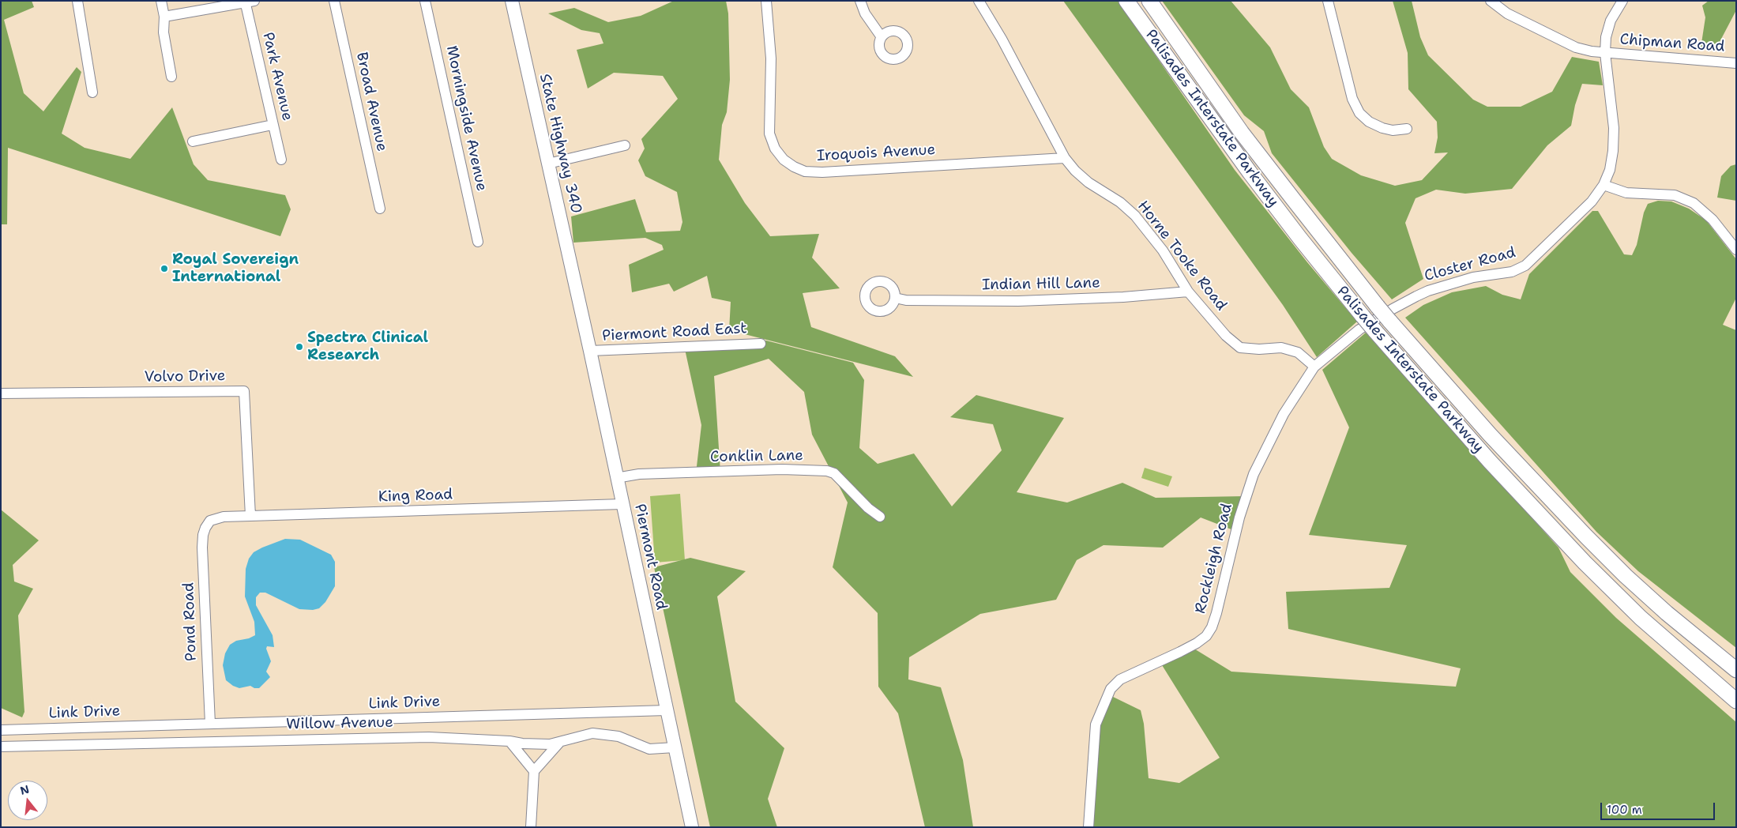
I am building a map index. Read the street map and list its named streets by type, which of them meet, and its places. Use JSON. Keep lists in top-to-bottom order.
{
  "streets": {
    "highway": ["Palisades Interstate Parkway"],
    "main road": ["State Highway 340", "Piermont Road"],
    "street": [
      "Chipman Road",
      "Park Avenue",
      "Broad Avenue",
      "Morningside Avenue",
      "Iroquois Avenue",
      "Horne Tooke Road",
      "Closter Road",
      "Indian Hill Lane",
      "Piermont Road East",
      "Volvo Drive",
      "Conklin Lane",
      "King Road",
      "Rockleigh Road",
      "Pond Road",
      "Link Drive",
      "Willow Avenue"
    ]
  },
  "crossings": [
    ["Chipman Road", "Closter Road"],
    ["State Highway 340", "Piermont Road"],
    ["Iroquois Avenue", "Horne Tooke Road"],
    ["Horne Tooke Road", "Closter Road"],
    ["Horne Tooke Road", "Indian Hill Lane"],
    ["Closter Road", "Rockleigh Road"],
    ["Piermont Road East", "Piermont Road"],
    ["Volvo Drive", "King Road"],
    ["Conklin Lane", "Piermont Road"],
    ["King Road", "Piermont Road"],
    ["King Road", "Pond Road"],
    ["Piermont Road", "Link Drive"],
    ["Piermont Road", "Willow Avenue"],
    ["Pond Road", "Link Drive"]
  ],
  "places": ["Royal Sovereign International", "Spectra Clinical Research"],
  "scale_bar": "100 m",
  "north": "top"
}
